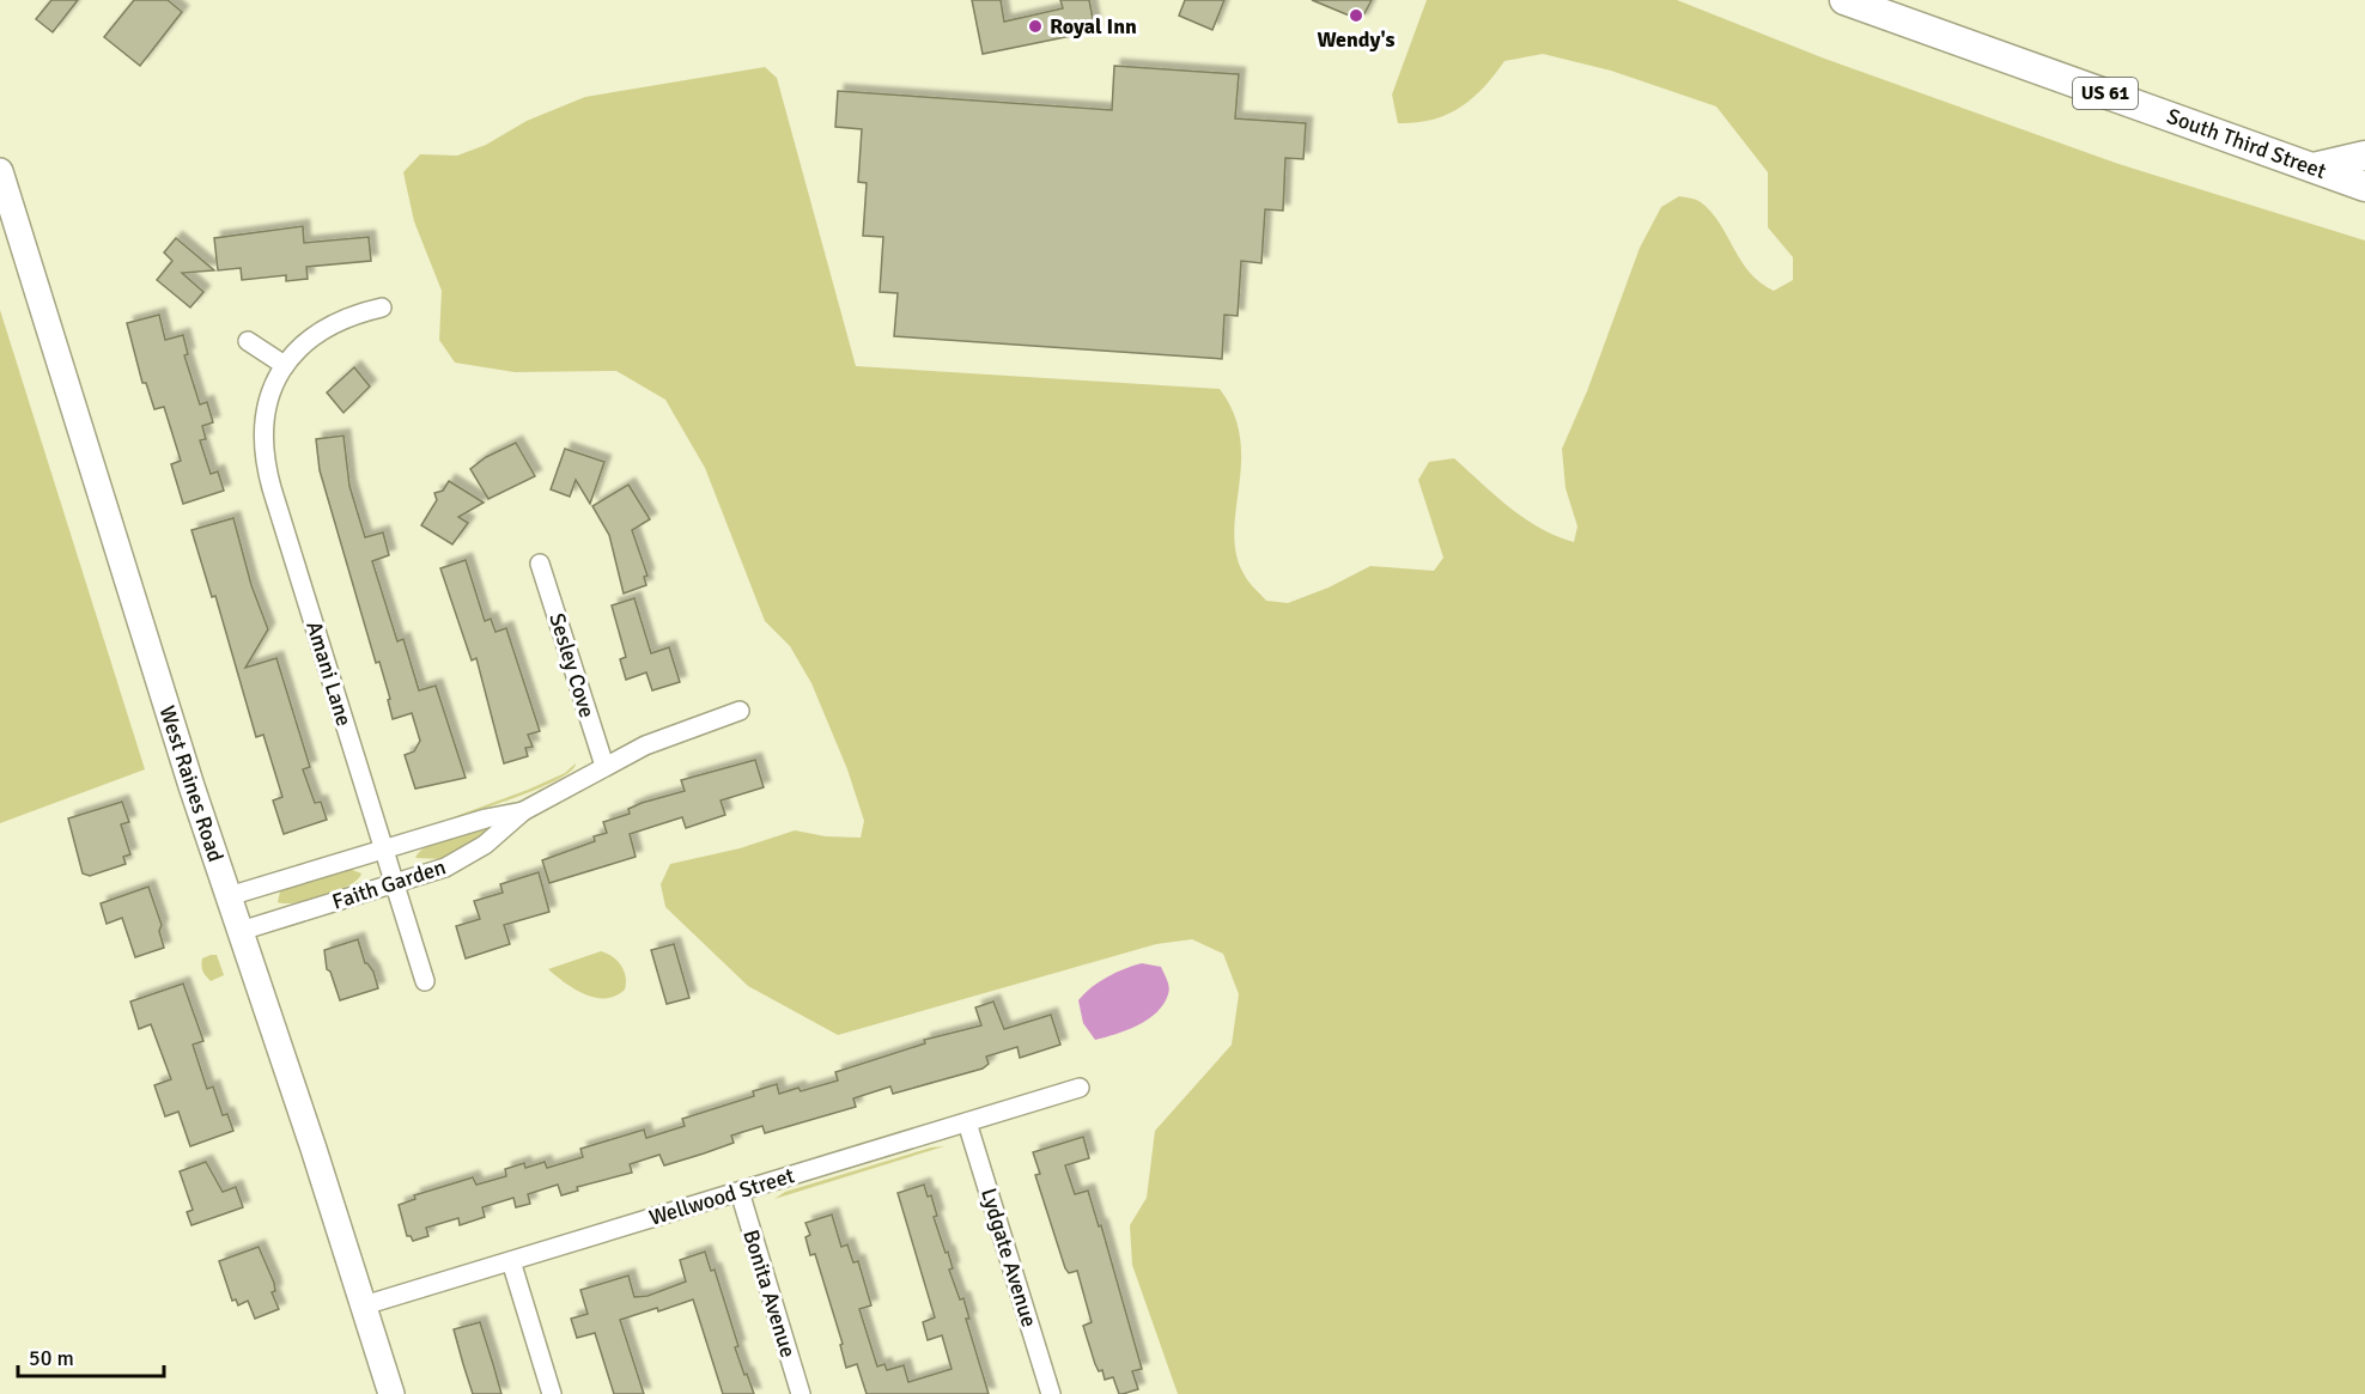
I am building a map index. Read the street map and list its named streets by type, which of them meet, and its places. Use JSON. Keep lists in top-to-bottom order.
{
  "streets": {
    "highway": ["US 61", "South Third Street"],
    "main road": ["West Raines Road"],
    "street": [
      "Sesley Cove",
      "Amani Lane",
      "Faith Garden",
      "Wellwood Street",
      "Lydgate Avenue",
      "Bonita Avenue"
    ]
  },
  "crossings": [
    ["Sesley Cove", "Faith Garden"],
    ["Amani Lane", "Faith Garden"],
    ["West Raines Road", "Faith Garden"],
    ["West Raines Road", "Wellwood Street"],
    ["Wellwood Street", "Lydgate Avenue"],
    ["Wellwood Street", "Bonita Avenue"]
  ],
  "places": ["Wendy's", "Royal Inn"],
  "scale_bar": "50 m"
}
